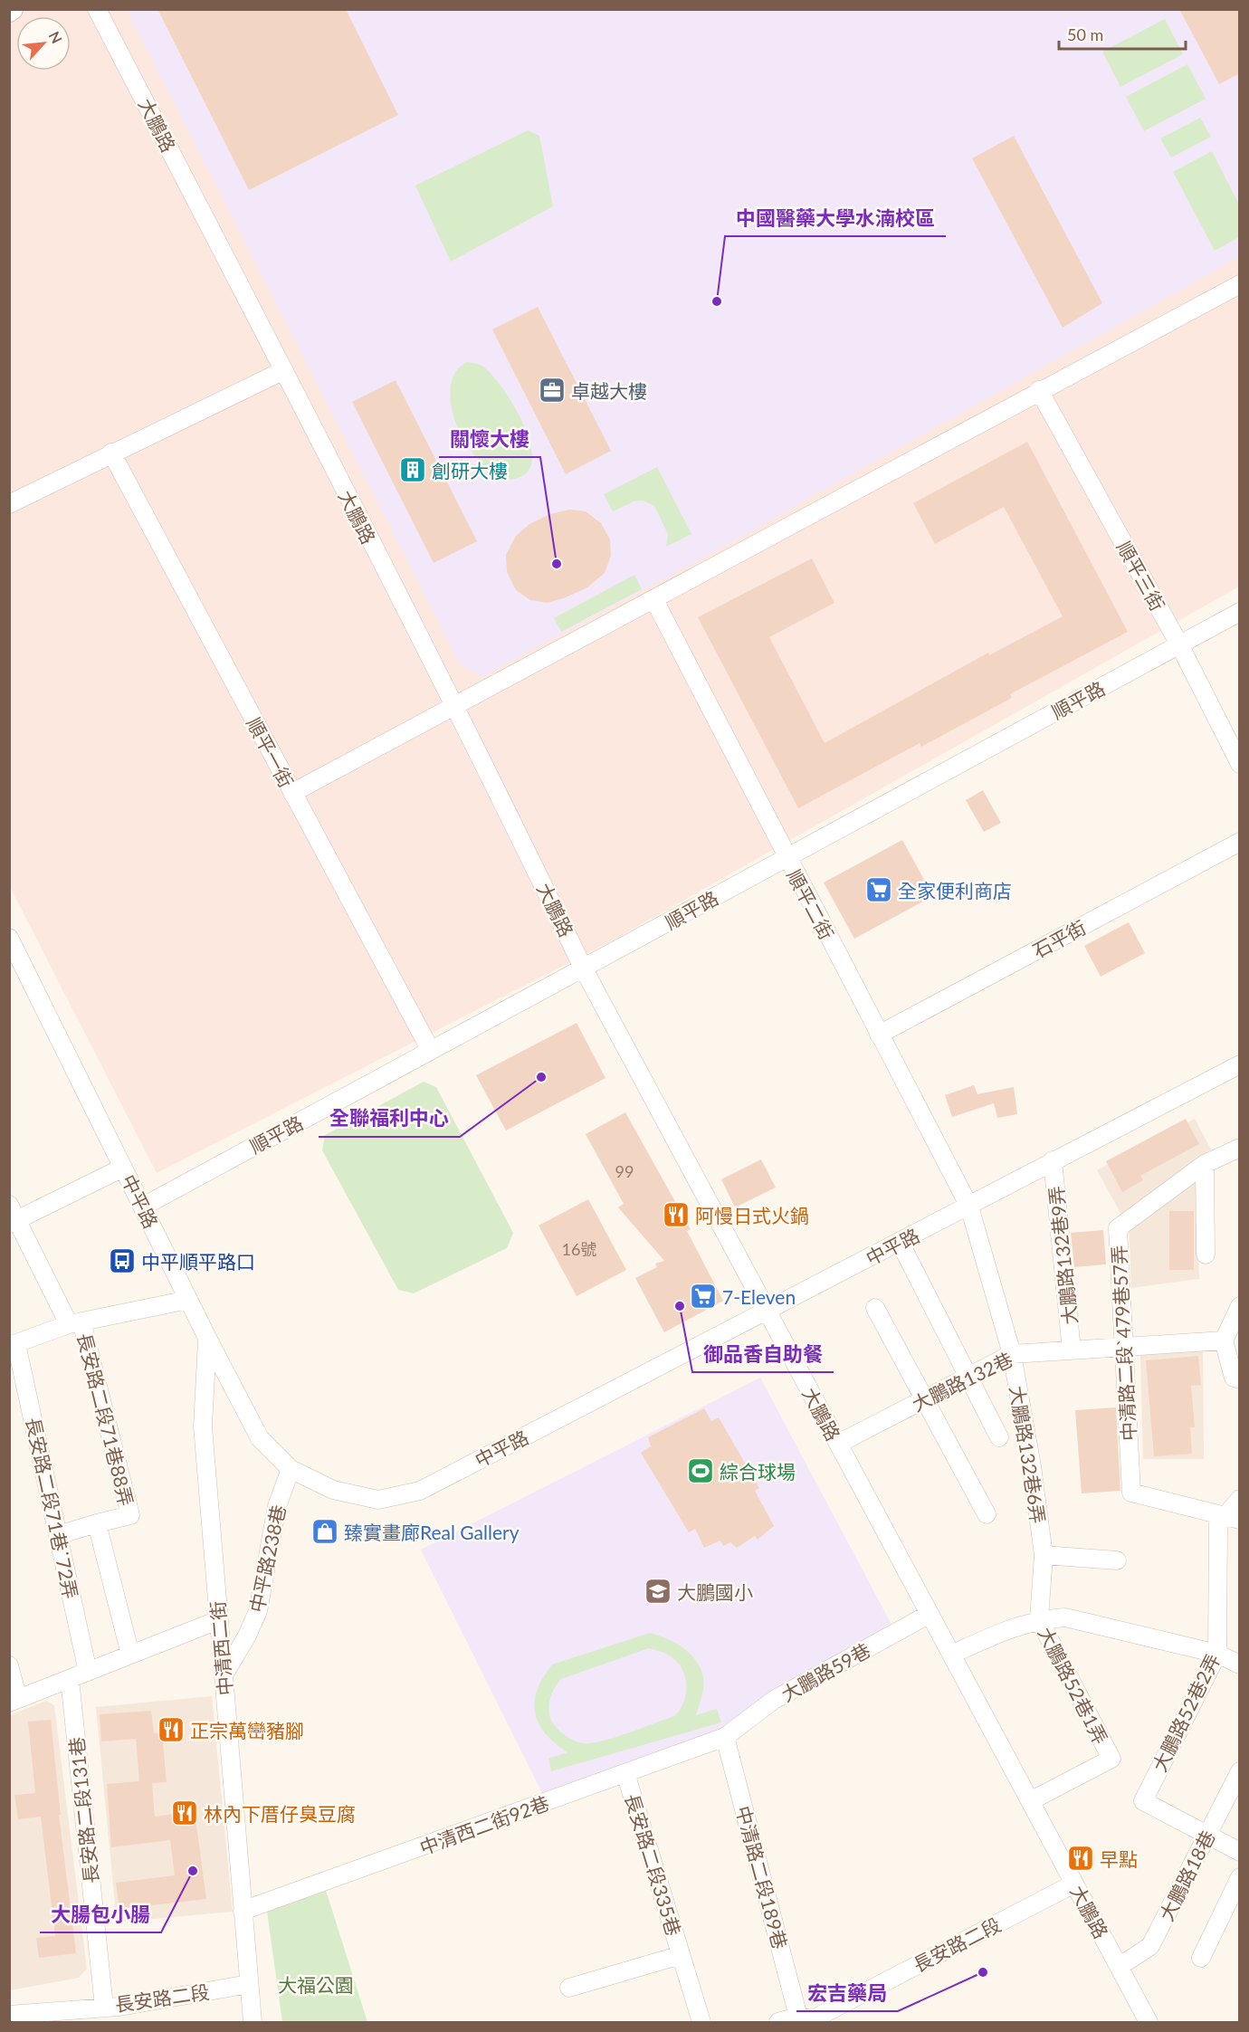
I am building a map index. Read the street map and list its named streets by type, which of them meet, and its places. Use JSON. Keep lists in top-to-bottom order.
{
  "streets": {
    "street": [
      "大鵬路",
      "順平三街",
      "順平路",
      "順平一街",
      "順平二街",
      "石平街",
      "中平路",
      "大鵬路132巷9弄",
      "中清路二段ˋ479巷57弄",
      "大鵬路132巷",
      "長安路二段71巷88弄",
      "大鵬路132巷6弄",
      "長安路二段71巷˙72弄",
      "中平路238巷",
      "中清西二街",
      "大鵬路59巷",
      "大鵬路52巷1弄",
      "大鵬路52巷2弄",
      "長安路二段131巷",
      "中清西二街92巷",
      "長安路二段335巷",
      "大鵬路18巷",
      "中清路二段189巷",
      "長安路二段"
    ]
  },
  "crossings": [
    ["大鵬路", "順平路"],
    ["大鵬路", "中平路"],
    ["大鵬路", "大鵬路132巷"],
    ["大鵬路", "大鵬路59巷"],
    ["大鵬路", "大鵬路52巷1弄"],
    ["大鵬路", "大鵬路18巷"],
    ["大鵬路", "長安路二段"],
    ["順平三街", "順平路"],
    ["順平路", "順平一街"],
    ["順平路", "順平二街"],
    ["順平路", "中平路"],
    ["順平二街", "石平街"],
    ["順平二街", "中平路"],
    ["順平二街", "大鵬路132巷6弄"],
    ["中平路", "大鵬路132巷9弄"],
    ["中平路", "大鵬路132巷6弄"],
    ["中平路", "中平路238巷"],
    ["中平路", "中清西二街"],
    ["大鵬路132巷9弄", "大鵬路132巷"],
    ["中清路二段ˋ479巷57弄", "大鵬路132巷"],
    ["中清路二段ˋ479巷57弄", "大鵬路52巷2弄"],
    ["大鵬路132巷", "大鵬路132巷6弄"],
    ["長安路二段71巷88弄", "長安路二段71巷˙72弄"],
    ["大鵬路132巷6弄", "大鵬路52巷1弄"],
    ["中平路238巷", "中清西二街"],
    ["中清西二街", "中清西二街92巷"],
    ["中清西二街", "長安路二段"],
    ["大鵬路59巷", "中清西二街92巷"],
    ["大鵬路59巷", "中清路二段189巷"],
    ["大鵬路52巷2弄", "大鵬路18巷"],
    ["長安路二段131巷", "長安路二段"],
    ["中清西二街92巷", "長安路二段335巷"],
    ["中清西二街92巷", "中清路二段189巷"],
    ["中清路二段189巷", "長安路二段"]
  ],
  "parks": ["大福公園"],
  "places": {
    "other": [
      "中國醫藥大學水湳校區",
      "關懷大樓",
      "全聯福利中心",
      "御品香自助餐",
      "大腸包小腸",
      "宏吉藥局"
    ],
    "office": ["卓越大樓"],
    "building": ["創研大樓"],
    "supermarket": ["全家便利商店", "7-Eleven"],
    "restaurant": [
      "阿慢日式火鍋",
      "正宗萬巒豬腳",
      "林內下厝仔臭豆腐",
      "早點"
    ],
    "bus stop": ["中平順平路口"],
    "sports": ["綜合球場"],
    "shop": ["臻實畫廊Real Gallery"],
    "school or university": ["大鵬國小"]
  },
  "house_numbers": ["99", "16號"],
  "scale_bar": "50 m",
  "north": "top right"
}
